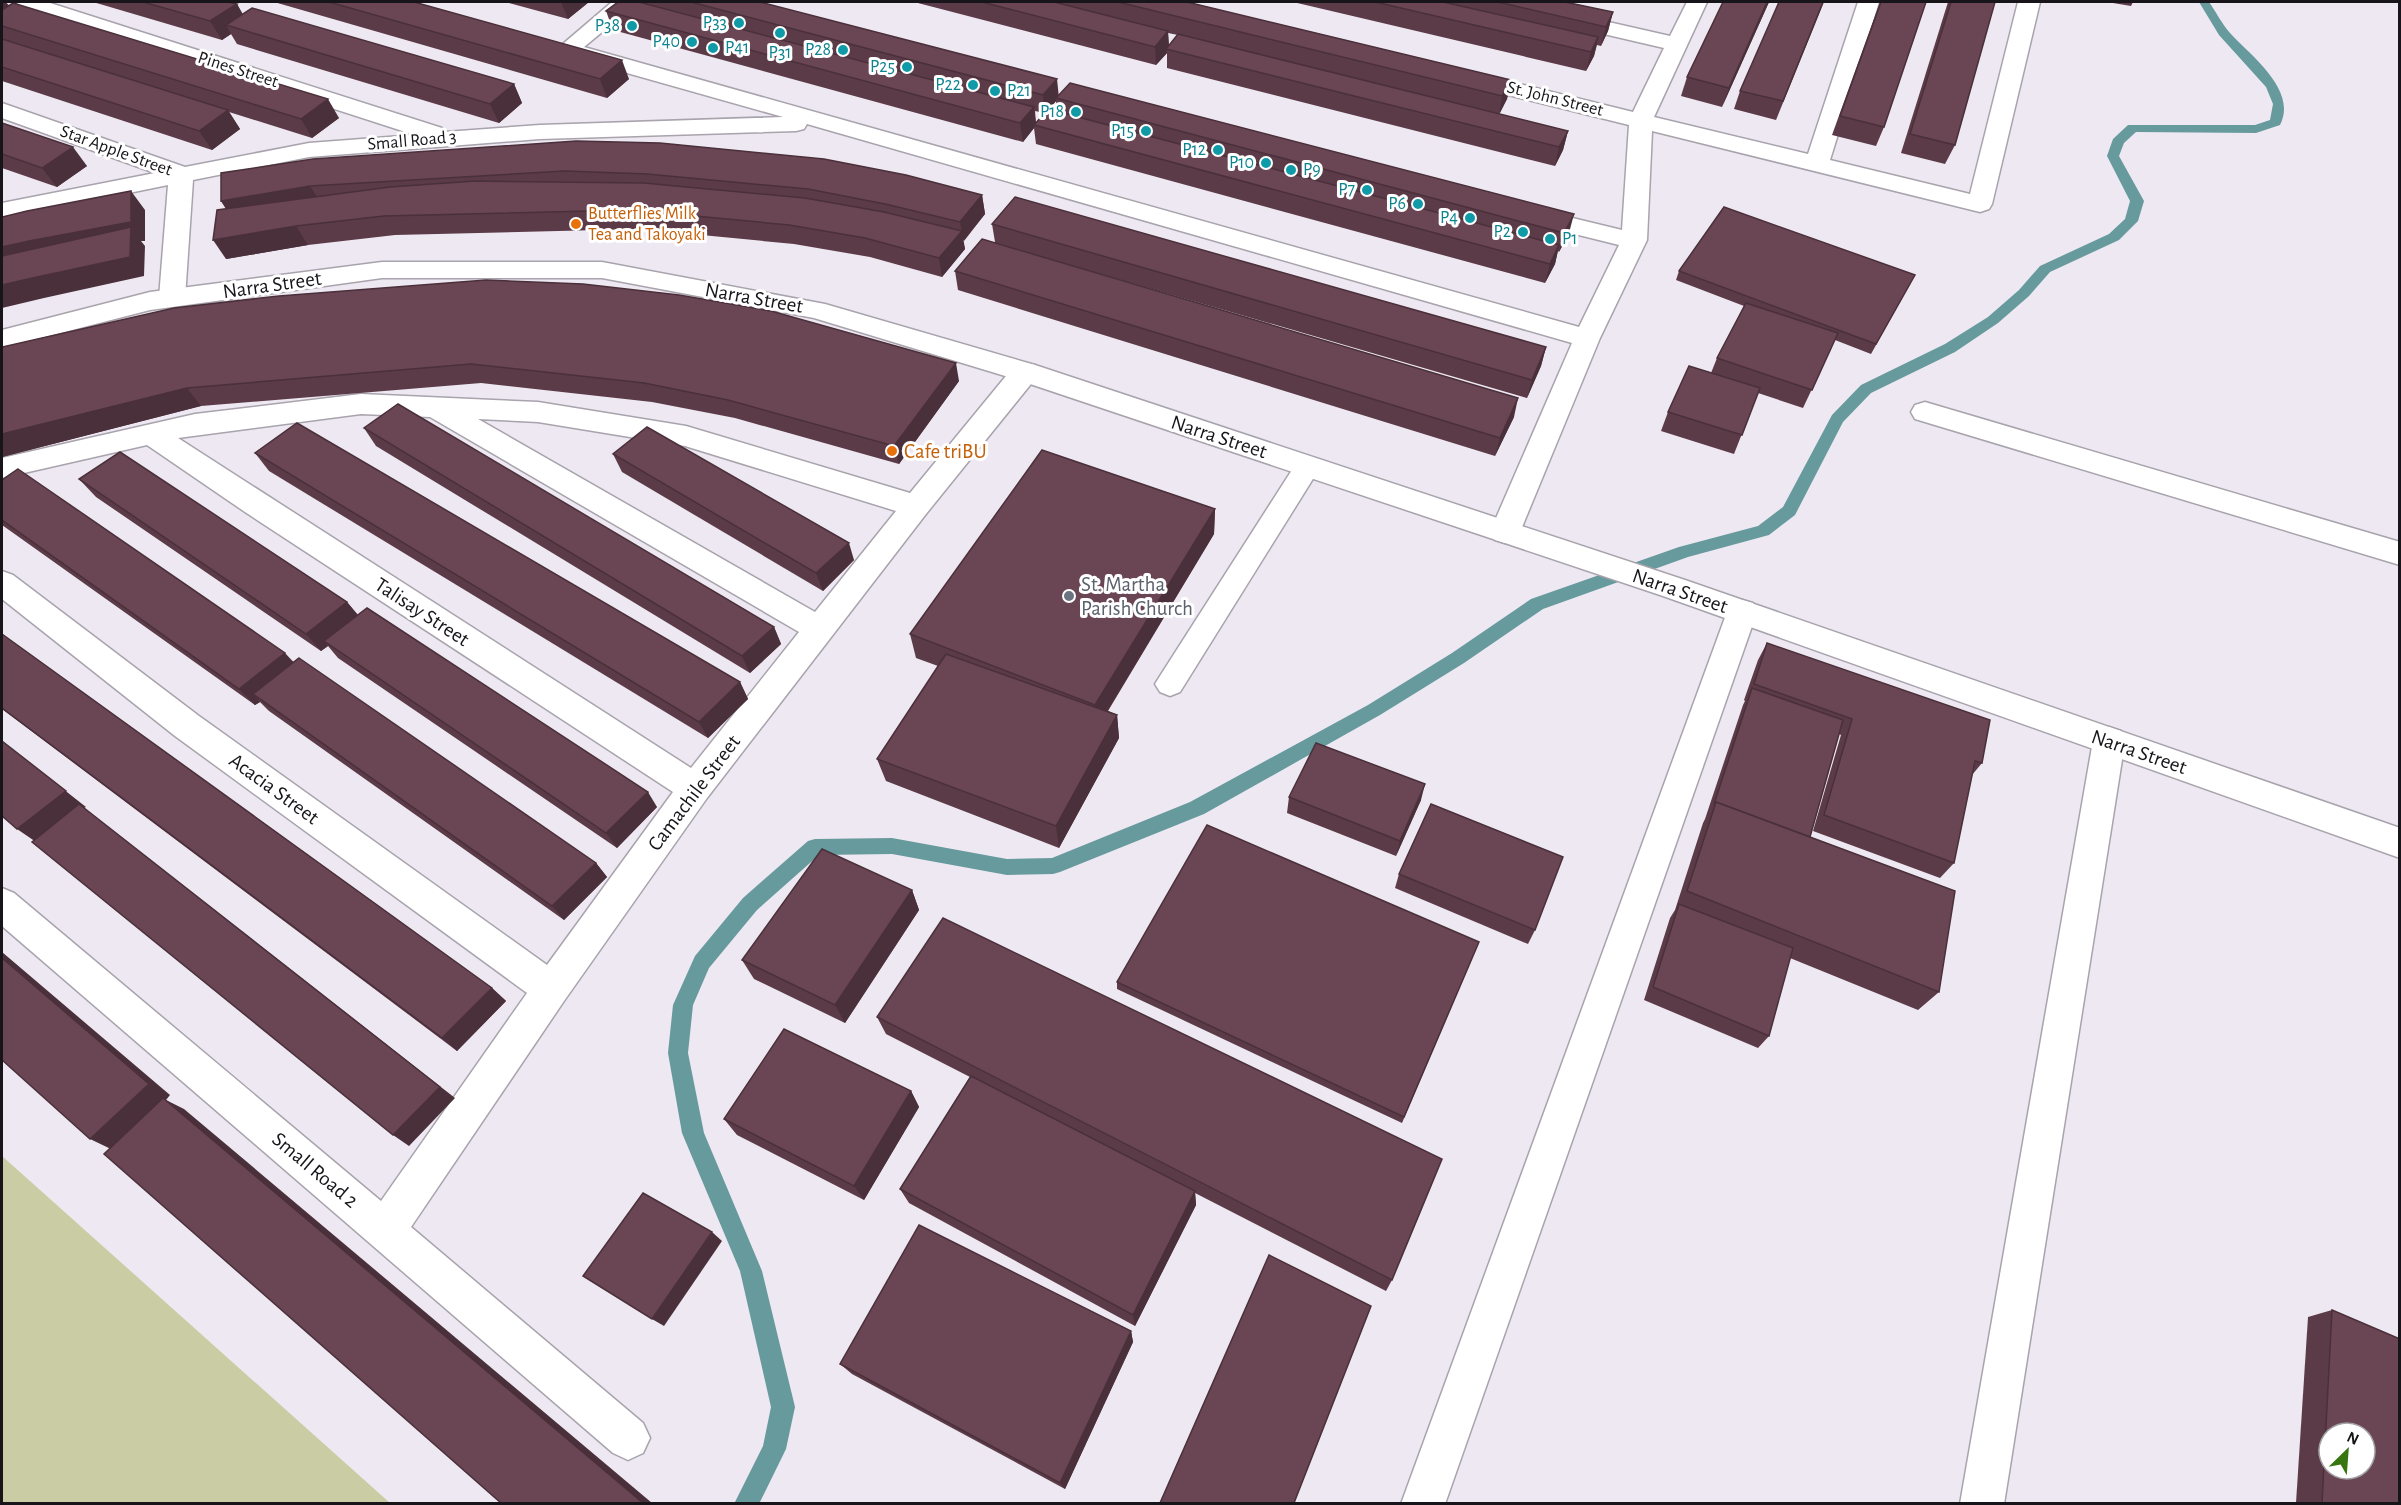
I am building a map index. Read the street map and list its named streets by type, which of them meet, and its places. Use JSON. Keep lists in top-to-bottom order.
{
  "streets": {
    "street": [
      "Pines Street",
      "St. John Street",
      "Small Road 3",
      "Star Apple Street",
      "Narra Street",
      "Talisay Street",
      "Acacia Street",
      "Camachile Street",
      "Small Road 2"
    ]
  },
  "crossings": [
    ["Pines Street", "Small Road 3"],
    ["Small Road 3", "Star Apple Street"],
    ["Star Apple Street", "Narra Street"],
    ["Narra Street", "Camachile Street"],
    ["Talisay Street", "Camachile Street"],
    ["Acacia Street", "Camachile Street"],
    ["Camachile Street", "Small Road 2"]
  ],
  "places": [
    "P33",
    "P38",
    "P31",
    "P40",
    "P41",
    "P28",
    "P25",
    "P22",
    "P21",
    "P18",
    "P15",
    "P12",
    "P10",
    "P9",
    "P7",
    "P6",
    "P4",
    "Butterflies Milk Tea and Takoyaki",
    "P2",
    "P1",
    "Cafe triBU",
    "St. Martha Parish Church"
  ],
  "north": "top right"
}
